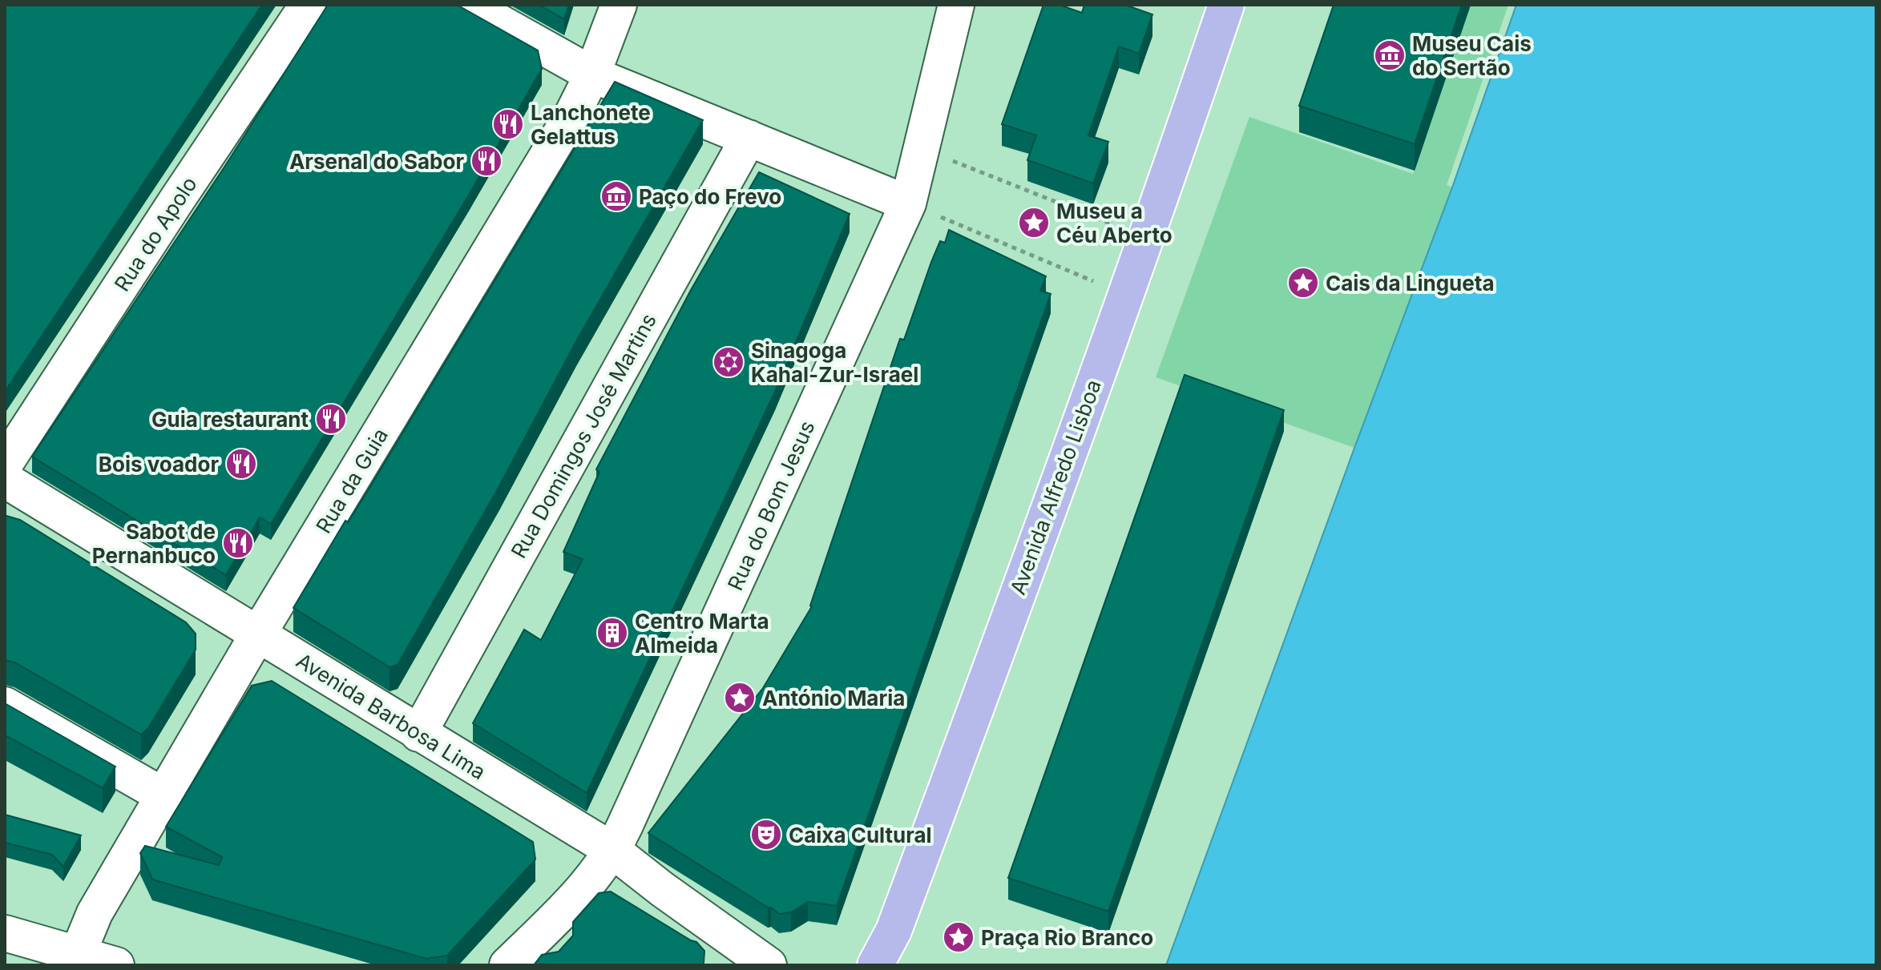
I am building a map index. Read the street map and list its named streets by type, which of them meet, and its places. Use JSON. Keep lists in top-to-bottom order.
{
  "streets": {
    "main road": ["Avenida Alfredo Lisboa"],
    "street": [
      "Rua do Apolo",
      "Rua Domingos José Martins",
      "Rua da Guia",
      "Rua do Bom Jesus",
      "Avenida Barbosa Lima"
    ]
  },
  "crossings": [
    ["Rua Domingos José Martins", "Avenida Barbosa Lima"],
    ["Rua da Guia", "Avenida Barbosa Lima"],
    ["Rua do Bom Jesus", "Avenida Barbosa Lima"]
  ],
  "places": {
    "museum": ["Museu Cais do Sertão", "Paço do Frevo"],
    "restaurant": [
      "Lanchonete Gelattus",
      "Arsenal do Sabor",
      "Guia restaurant",
      "Bois voador",
      "Sabot de Pernanbuco"
    ],
    "place": [
      "Museu a Céu Aberto",
      "Cais da Lingueta",
      "António Maria",
      "Praça Rio Branco"
    ],
    "synagogue": ["Sinagoga Kahal-Zur-Israel"],
    "building": ["Centro Marta Almeida"],
    "theatre": ["Caixa Cultural"]
  }
}
